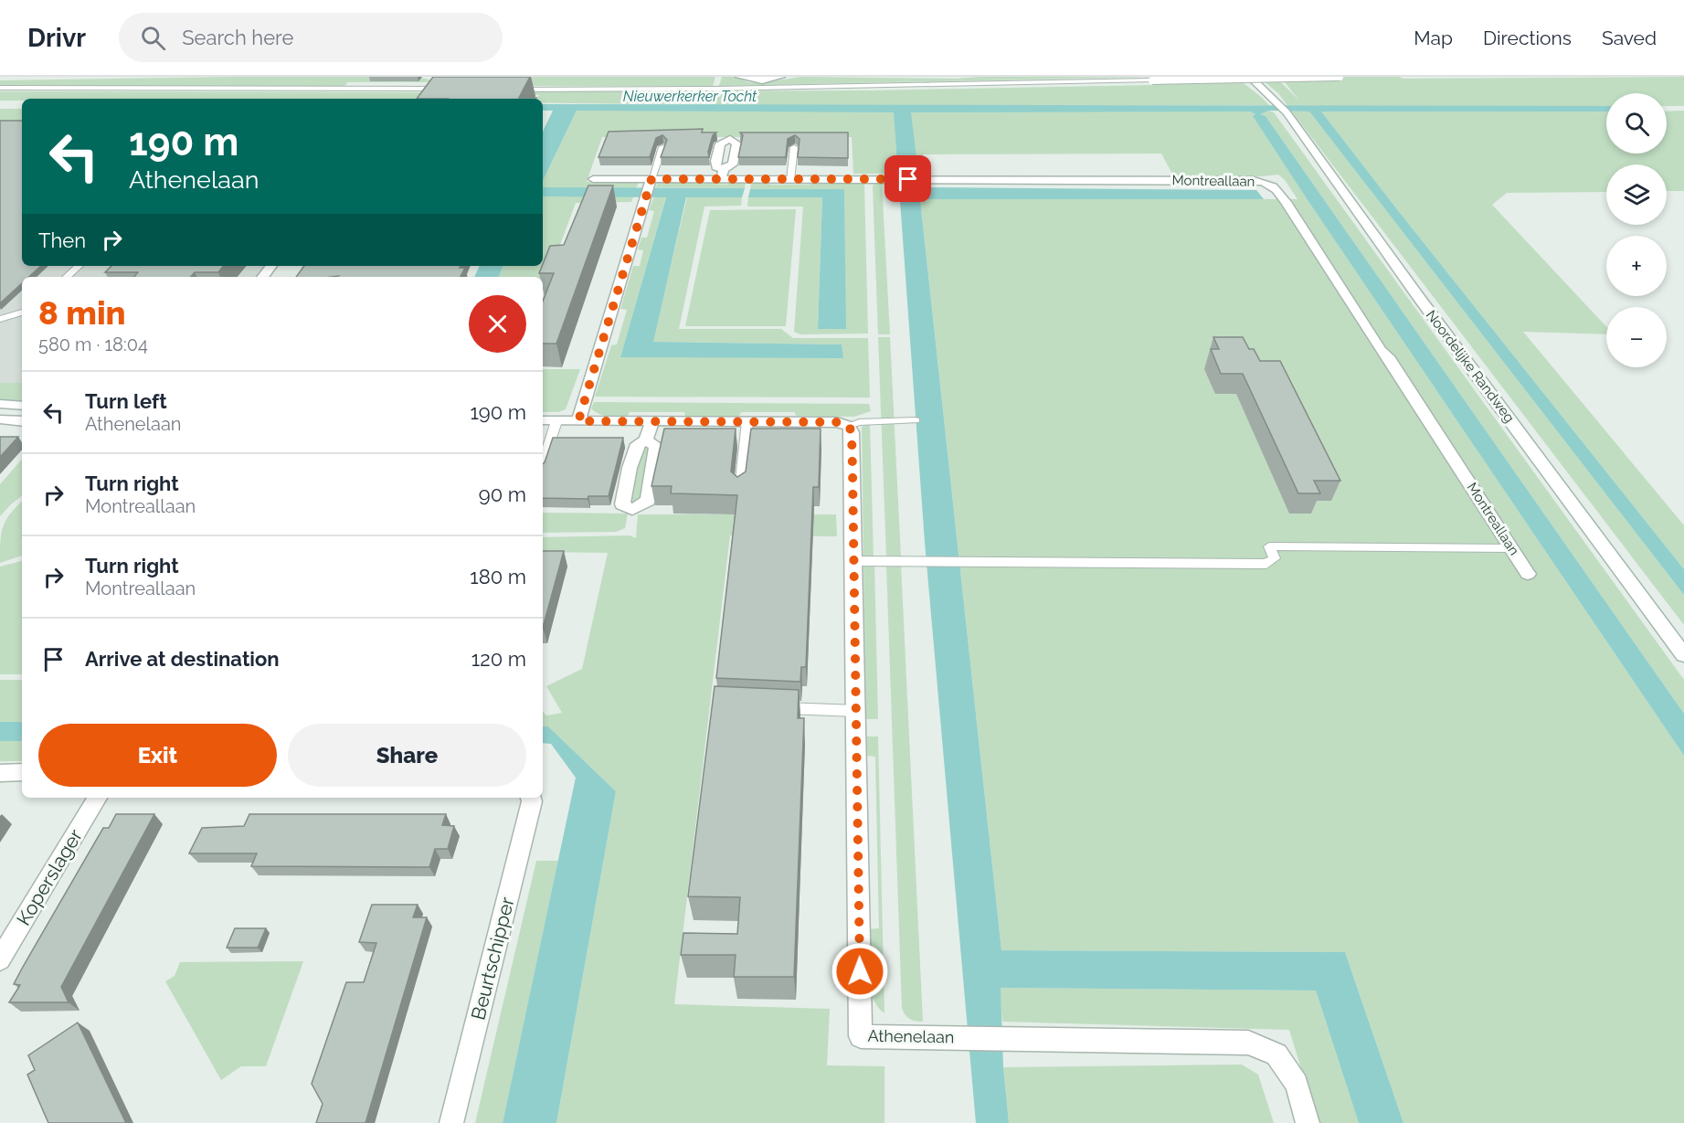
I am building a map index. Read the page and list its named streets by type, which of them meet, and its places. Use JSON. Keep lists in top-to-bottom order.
{
  "streets": {
    "street": [
      "Montreallaan",
      "Noordelijke Randweg",
      "Koperslager",
      "Beurtschipper",
      "Athenelaan"
    ]
  },
  "water": ["Nieuwerkerker Tocht"],
  "page": {
    "header": "Drivr",
    "search": "Search here",
    "nav": ["Map", "Directions", "Saved"],
    "map_buttons": ["+", "−"],
    "turn": ["190 m", "Athenelaan"],
    "then": "Then",
    "heading": ["8 min", "580 m · 18:04"],
    "list": [
      {
        "name": "Turn left",
        "note": "Athenelaan",
        "value": "190 m"
      },
      {
        "name": "Turn right",
        "note": "Montreallaan",
        "value": "90 m"
      },
      {
        "name": "Turn right",
        "note": "Montreallaan",
        "value": "180 m"
      },
      {
        "name": "Arrive at destination",
        "value": "120 m"
      }
    ],
    "buttons": ["Exit", "Share"]
  }
}
